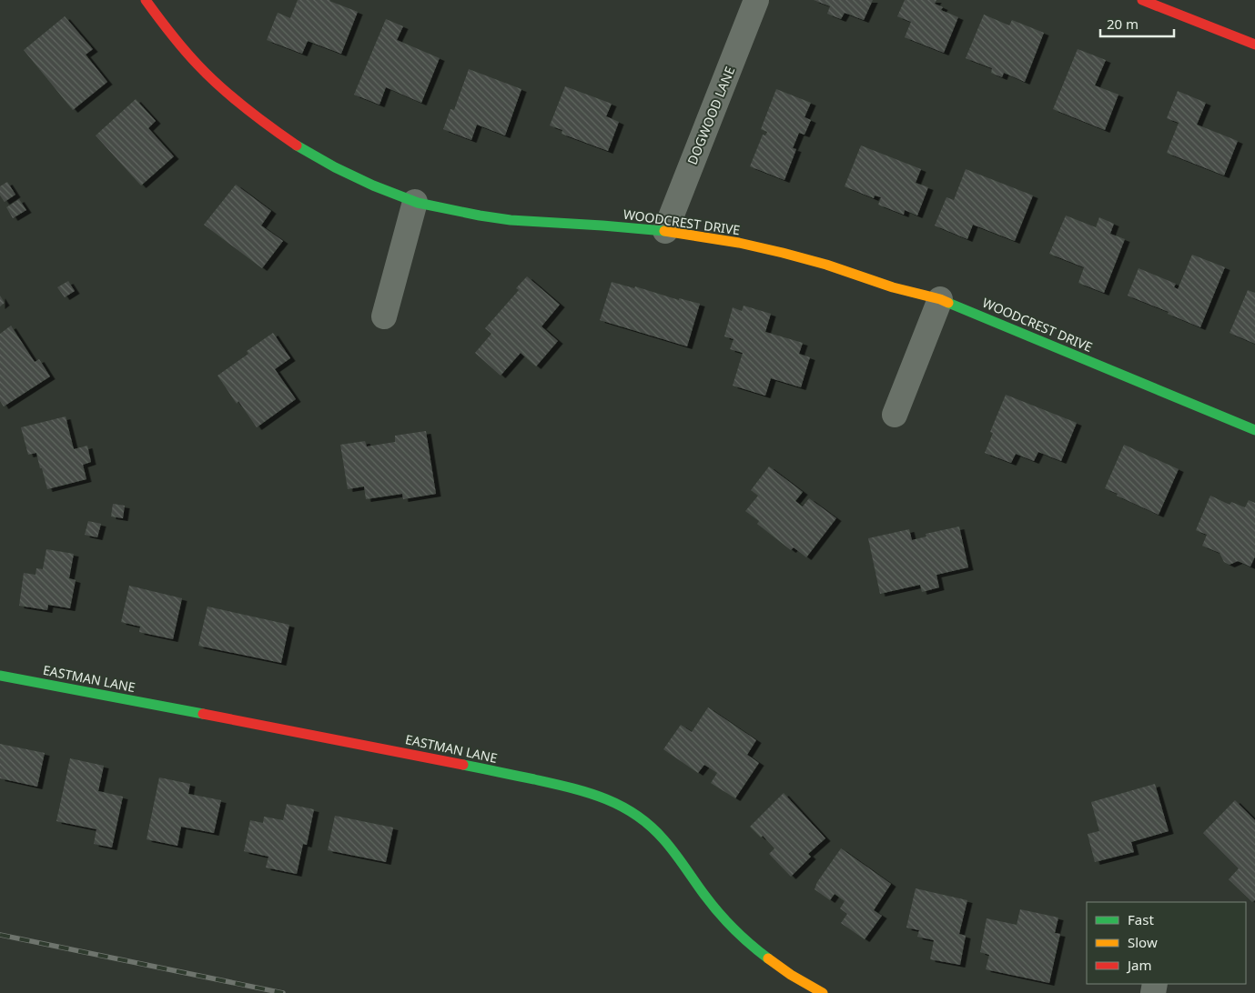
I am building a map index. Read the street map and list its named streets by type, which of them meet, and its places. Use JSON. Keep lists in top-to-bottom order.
{
  "streets": {
    "street": ["DOGWOOD LANE", "WOODCREST DRIVE", "EASTMAN LANE"]
  },
  "crossings": [
    ["DOGWOOD LANE", "WOODCREST DRIVE"]
  ],
  "legend": ["Fast", "Slow", "Jam"],
  "scale_bar": "20 m"
}
